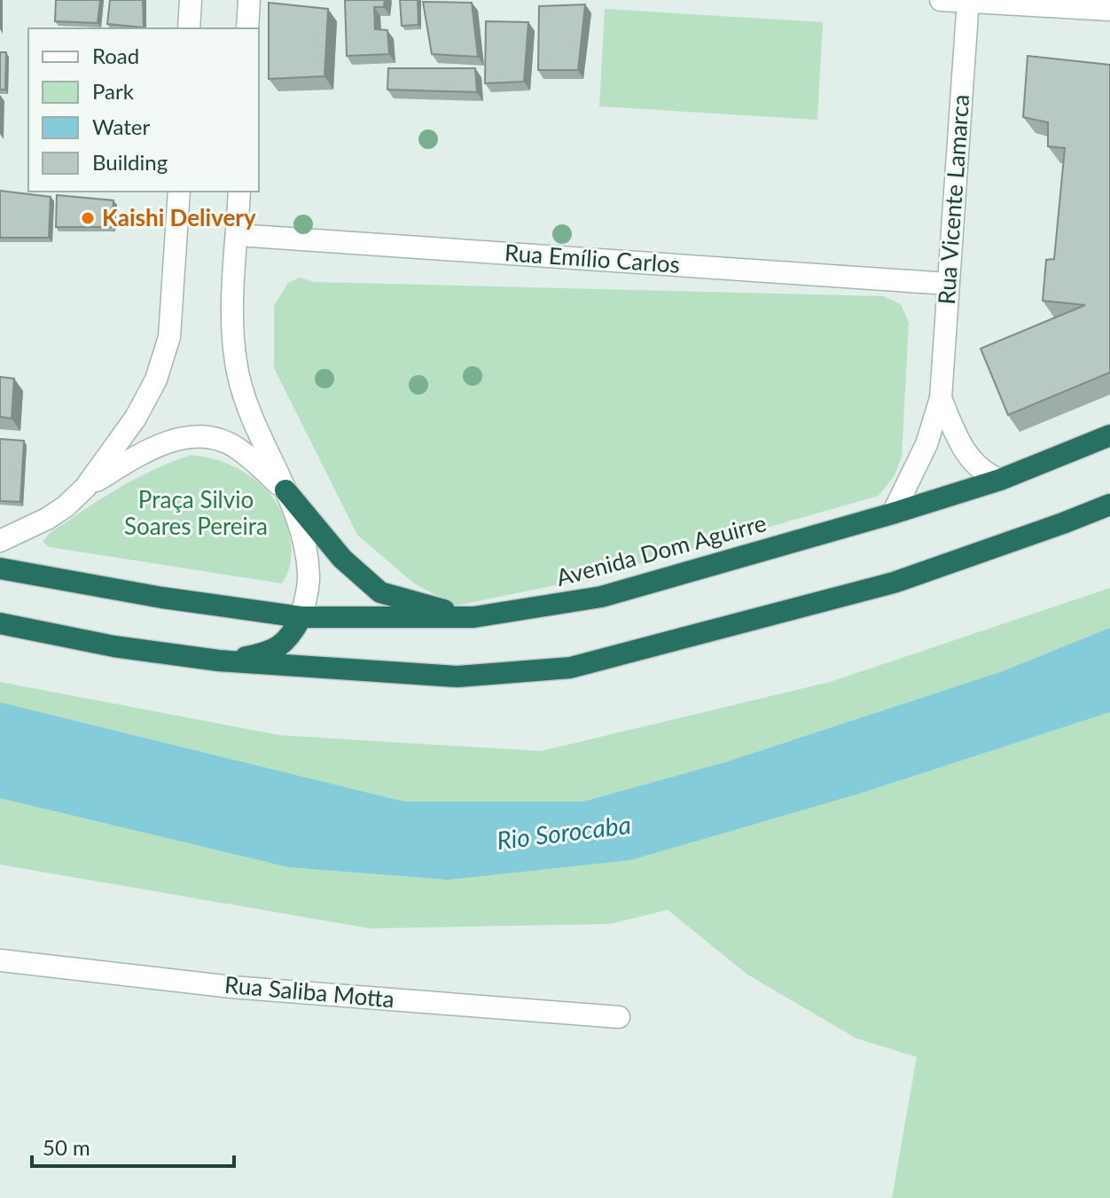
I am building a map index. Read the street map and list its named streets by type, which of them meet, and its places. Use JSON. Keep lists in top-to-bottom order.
{
  "streets": {
    "highway": ["Avenida Dom Aguirre"],
    "street": ["Rua Vicente Lamarca", "Rua Emílio Carlos", "Rua Saliba Motta"]
  },
  "crossings": [
    ["Rua Vicente Lamarca", "Rua Emílio Carlos"],
    ["Rua Vicente Lamarca", "Avenida Dom Aguirre"]
  ],
  "water": ["Rio Sorocaba"],
  "parks": ["Praça Silvio Soares Pereira"],
  "places": ["Kaishi Delivery"],
  "legend": [
    "Road",
    "Park",
    "Water",
    "Building"
  ],
  "scale_bar": "50 m"
}
